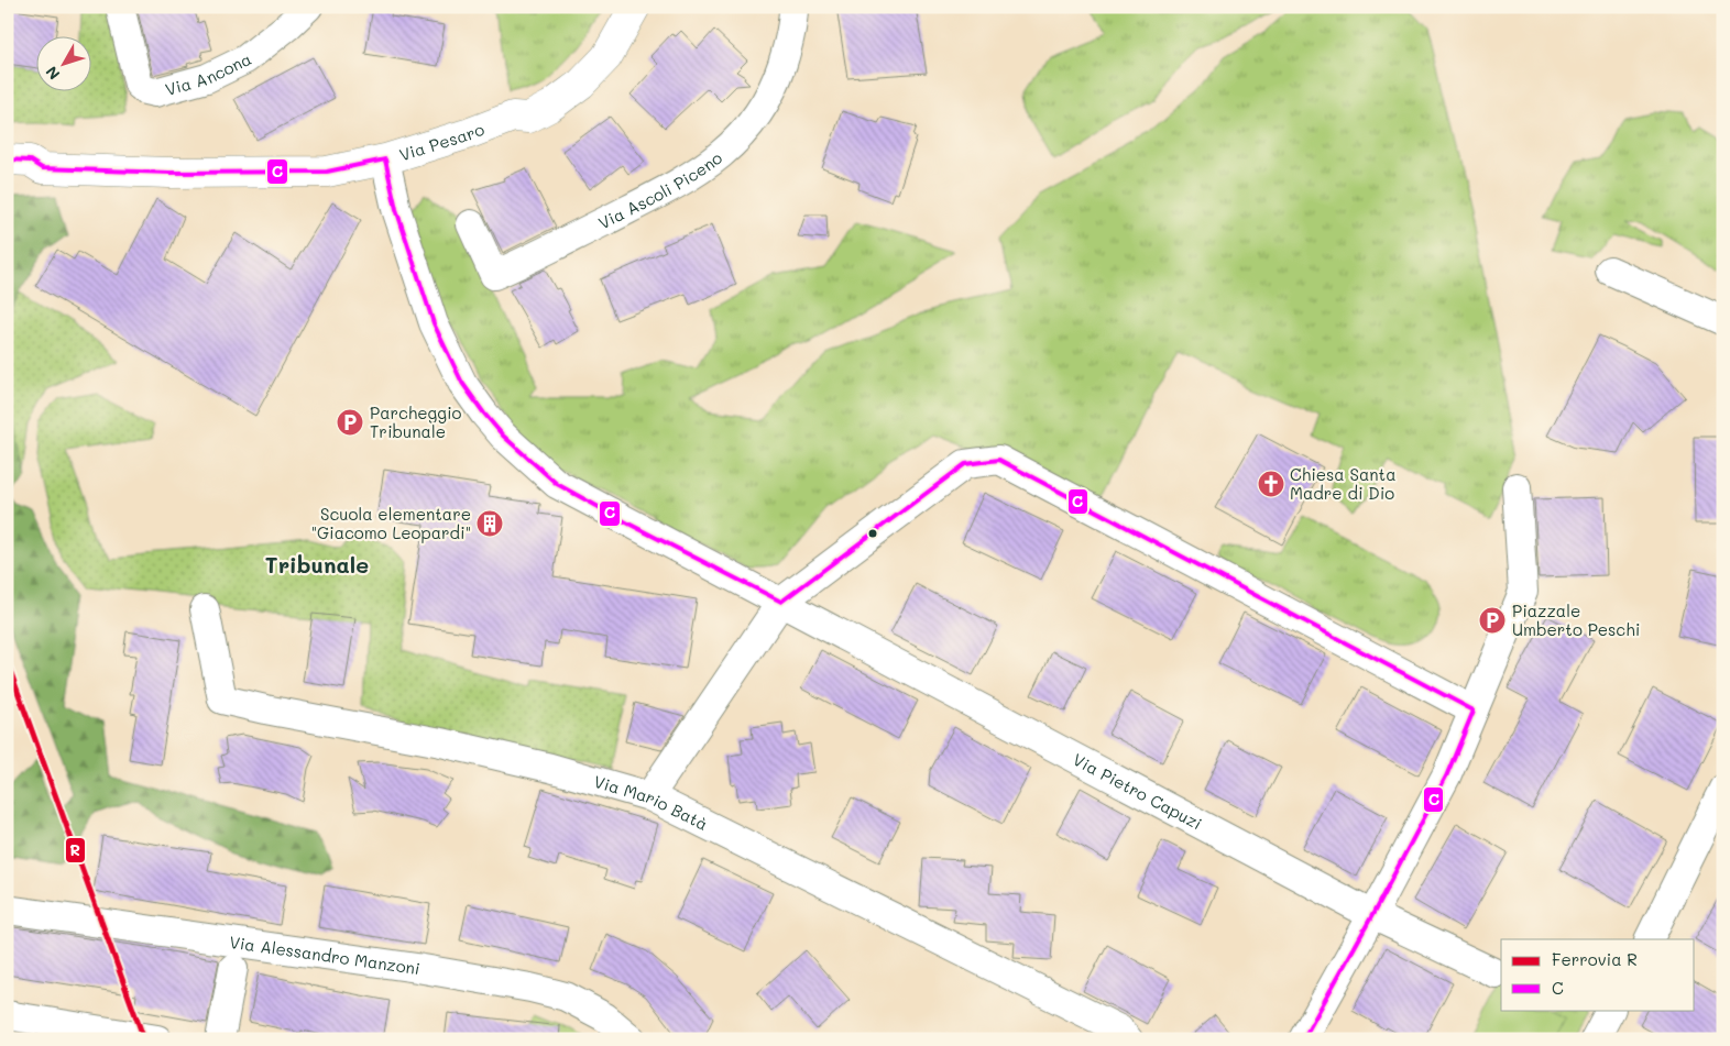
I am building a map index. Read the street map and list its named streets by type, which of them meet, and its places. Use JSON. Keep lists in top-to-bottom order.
{
  "streets": {
    "street": [
      "Via Ancona",
      "Via Pesaro",
      "Via Ascoli Piceno",
      "Via Pietro Capuzi",
      "Via Mario Batà",
      "Via Alessandro Manzoni"
    ]
  },
  "crossings": [
    ["Via Pesaro", "Via Pietro Capuzi"]
  ],
  "districts": ["Tribunale"],
  "places": {
    "parking": ["Parcheggio Tribunale", "Piazzale Umberto Peschi"],
    "church": ["Chiesa Santa Madre di Dio"],
    "building": ["Scuola elementare \"Giacomo Leopardi\""]
  },
  "lines": ["transit line C", "rail line R"],
  "legend": ["Ferrovia R", "C"],
  "north": "bottom left"
}
